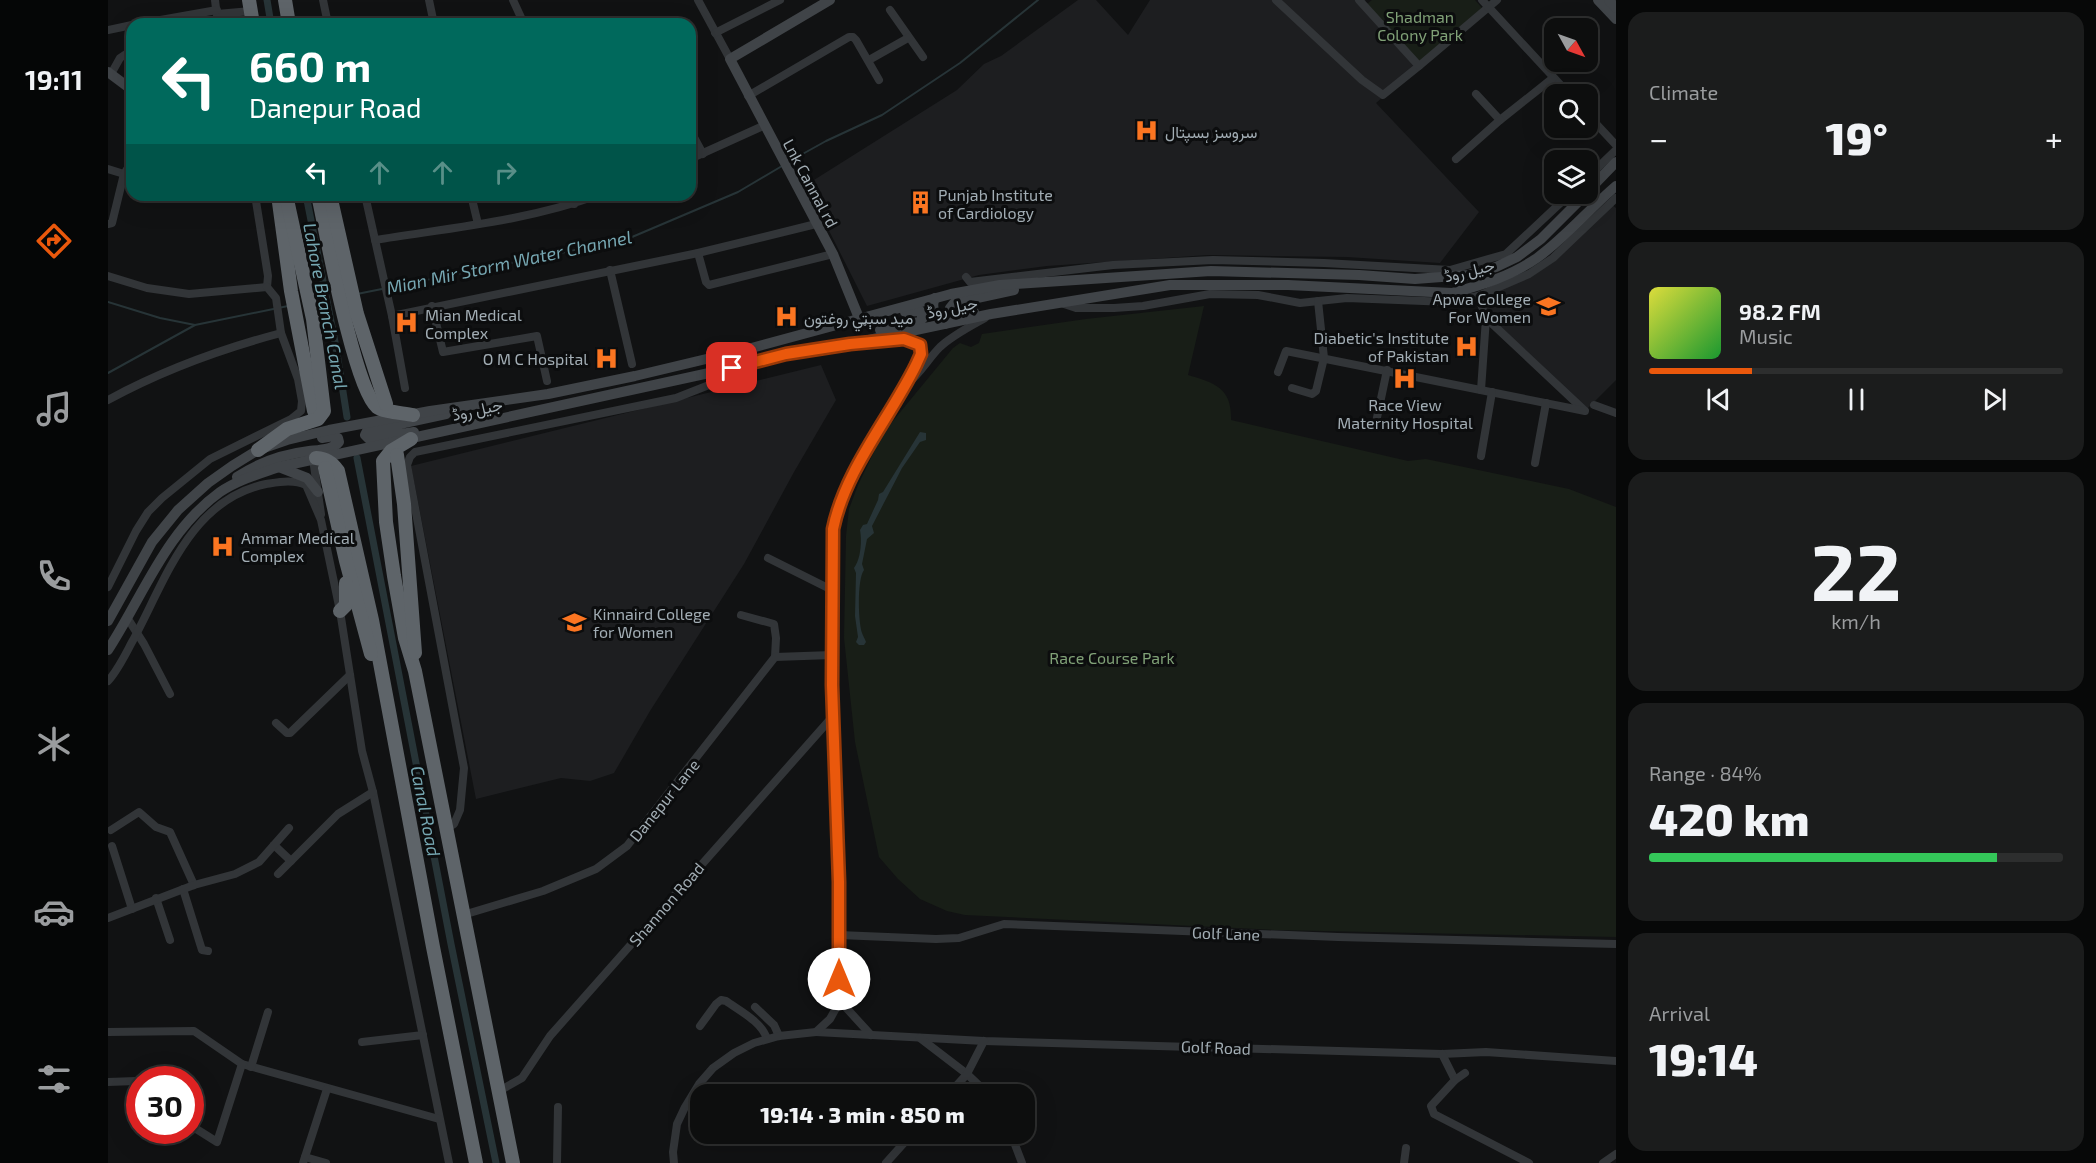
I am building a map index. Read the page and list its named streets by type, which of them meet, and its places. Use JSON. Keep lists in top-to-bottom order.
{
  "streets": {
    "main road": ["Lnk Cannal rd", "جیل روڈ"],
    "street": [
      "Danepur Lane",
      "Shannon Road",
      "Golf Lane",
      "Golf Road"
    ]
  },
  "crossings": [
    ["Lnk Cannal rd", "جیل روڈ"]
  ],
  "water": ["Mian Mir Storm Water Channel", "Lahore Branch Canal", "Canal Road"],
  "parks": ["Shadman Colony Park", "Race Course Park"],
  "places": {
    "hospital": [
      "سروسز ہسپتال",
      "مید سېټي روغتون",
      "Mian Medical Complex",
      "Diabetic's Institute of Pakistan",
      "O M C Hospital",
      "Race View Maternity Hospital",
      "Ammar Medical Complex"
    ],
    "building": ["Punjab Institute of Cardiology"],
    "school or university": ["Apwa College For Women", "Kinnaird College for Women"]
  },
  "north": "bottom right",
  "page": {
    "tabs": "19:11",
    "tile": [
      "Climate",
      ["22", "km/h"],
      ["Range · 84%", "420 km"],
      ["Arrival", "19:14"]
    ],
    "turn": ["660 m", "Danepur Road"],
    "heat": ["−", "19°", "+"],
    "song": ["98.2 FM", "Music"],
    "limit": "30",
    "trip": "19:14 · 3 min · 850 m"
  }
}
